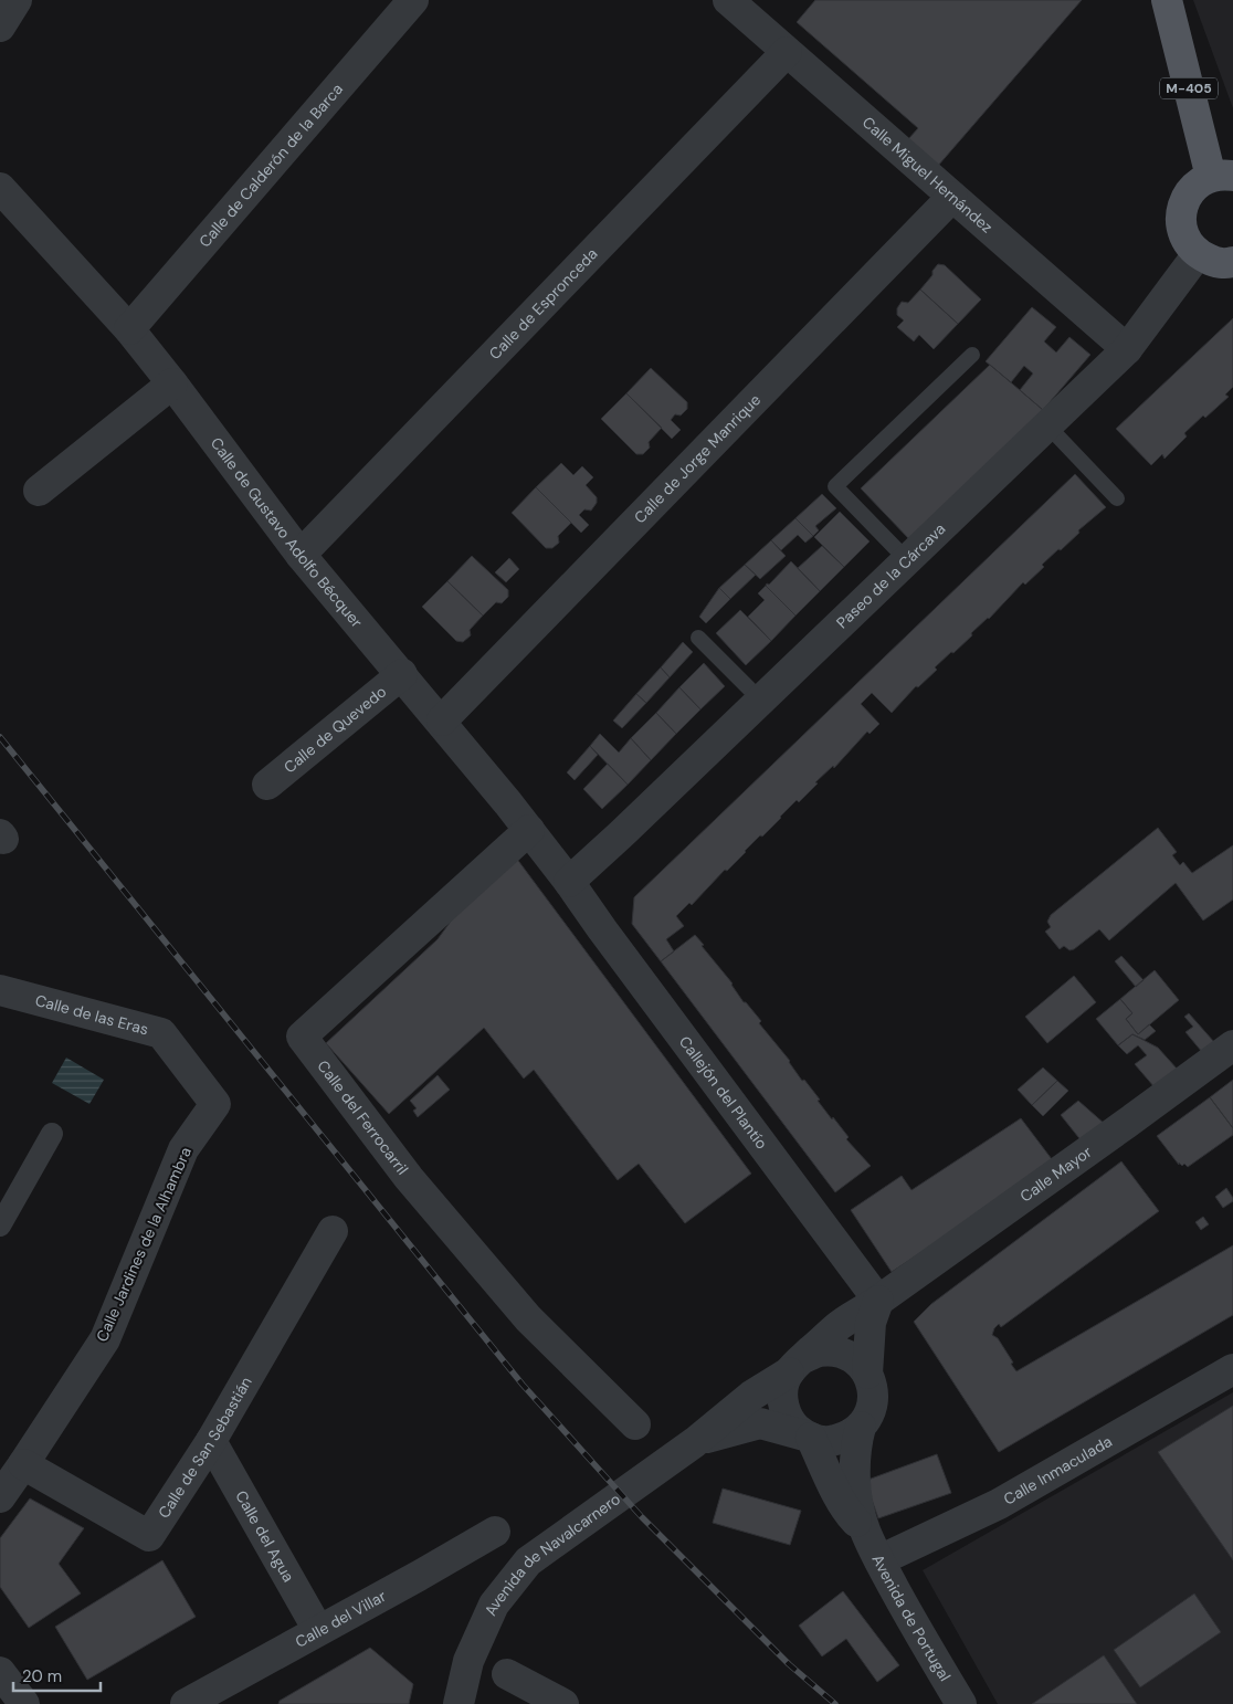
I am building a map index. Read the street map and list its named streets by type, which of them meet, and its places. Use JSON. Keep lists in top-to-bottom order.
{
  "streets": {
    "main road": ["M-405"],
    "street": [
      "Calle de Calderón de la Barca",
      "Calle Miguel Hernández",
      "Calle de Espronceda",
      "Calle de Jorge Manrique",
      "Calle de Gustavo Adolfo Bécquer",
      "Paseo de la Cárcava",
      "Calle de Quevedo",
      "Calle de las Eras",
      "Callejón del Plantío",
      "Calle del Ferrocarril",
      "Calle Mayor",
      "Calle Jardines de la Alhambra",
      "Calle de San Sebastián",
      "Calle Inmaculada",
      "Calle del Agua",
      "Avenida de Navalcarnero",
      "Avenida de Portugal",
      "Calle del Villar"
    ]
  },
  "crossings": [
    ["M-405", "Paseo de la Cárcava"],
    ["Calle de Calderón de la Barca", "Calle de Gustavo Adolfo Bécquer"],
    ["Calle Miguel Hernández", "Calle de Espronceda"],
    ["Calle Miguel Hernández", "Calle de Jorge Manrique"],
    ["Calle Miguel Hernández", "Paseo de la Cárcava"],
    ["Calle de Espronceda", "Calle de Gustavo Adolfo Bécquer"],
    ["Calle de Jorge Manrique", "Calle de Gustavo Adolfo Bécquer"],
    ["Calle de Gustavo Adolfo Bécquer", "Paseo de la Cárcava"],
    ["Calle de Gustavo Adolfo Bécquer", "Calle de Quevedo"],
    ["Calle de Gustavo Adolfo Bécquer", "Callejón del Plantío"],
    ["Calle de Gustavo Adolfo Bécquer", "Calle del Ferrocarril"],
    ["Paseo de la Cárcava", "Callejón del Plantío"],
    ["Calle de las Eras", "Calle Jardines de la Alhambra"],
    ["Callejón del Plantío", "Calle Mayor"],
    ["Calle Mayor", "Avenida de Navalcarnero"],
    ["Calle Jardines de la Alhambra", "Calle de San Sebastián"],
    ["Calle de San Sebastián", "Calle del Agua"],
    ["Calle Inmaculada", "Avenida de Portugal"],
    ["Calle del Agua", "Calle del Villar"]
  ],
  "scale_bar": "20 m"
}
